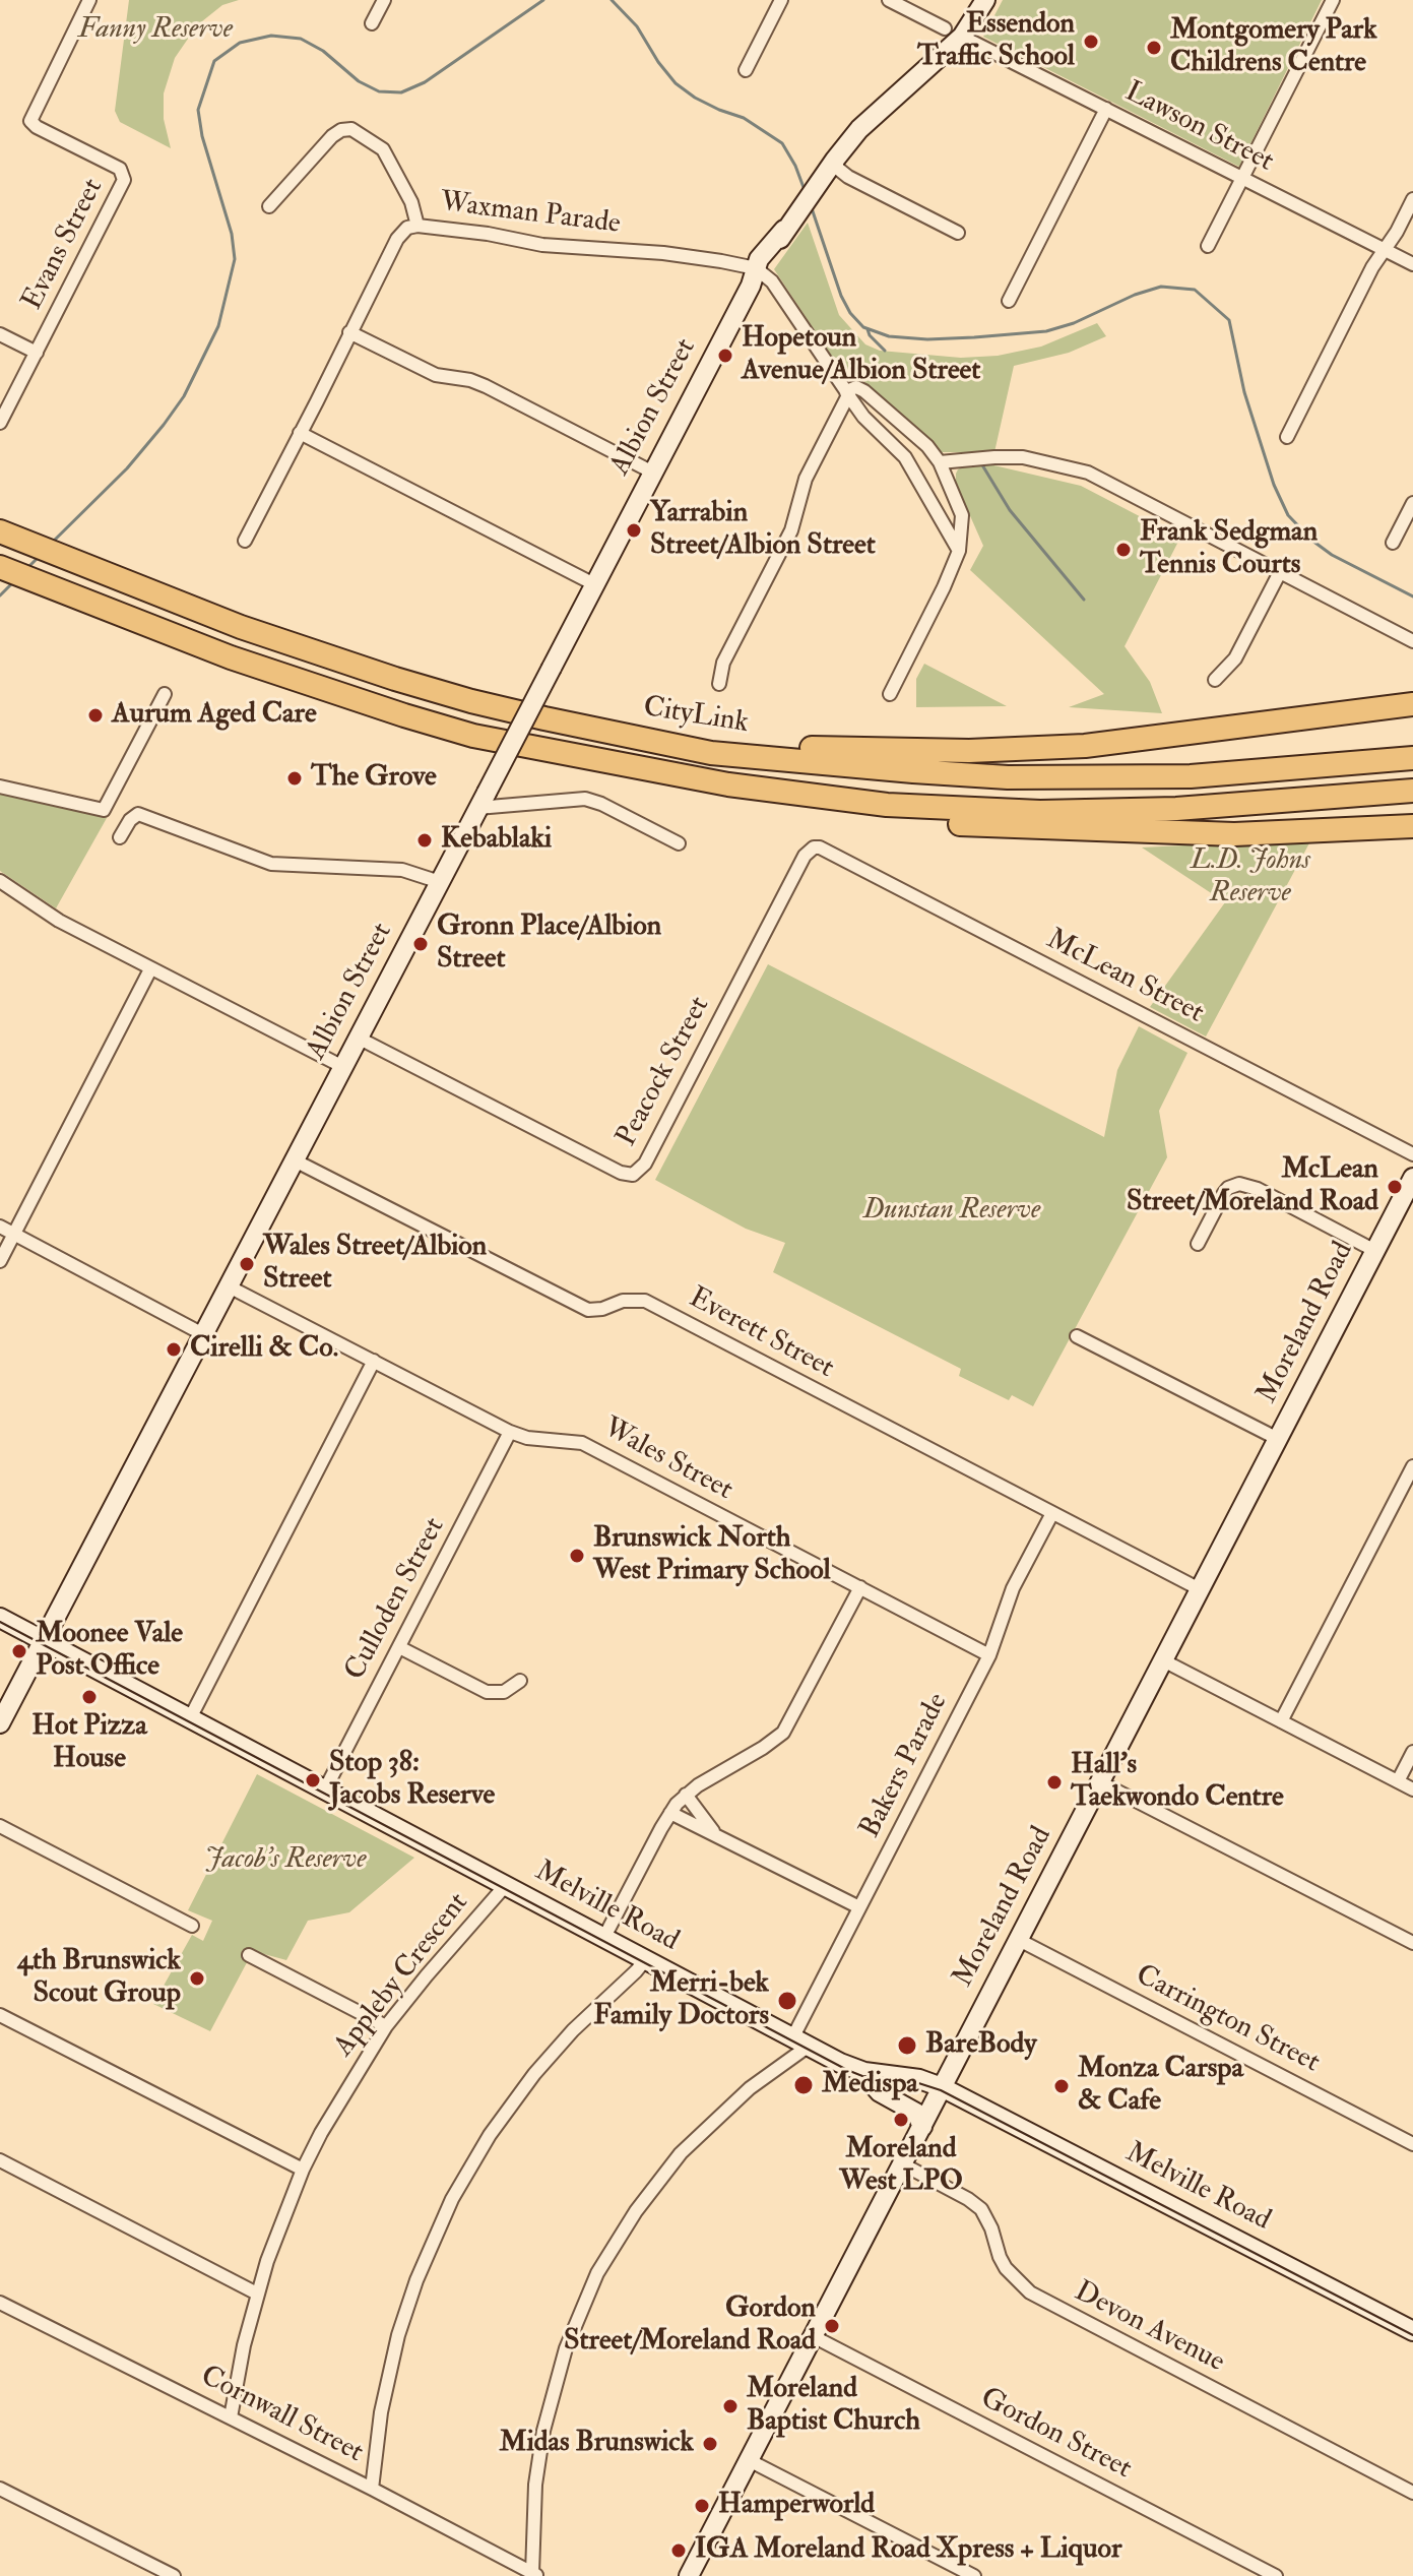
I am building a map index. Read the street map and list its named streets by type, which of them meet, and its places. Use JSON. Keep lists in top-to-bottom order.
{
  "streets": {
    "highway": ["CityLink"],
    "main road": ["Albion Street", "Moreland Road", "Melville Road"],
    "street": [
      "Lawson Street",
      "Waxman Parade",
      "Evans Street",
      "McLean Street",
      "Peacock Street",
      "Everett Street",
      "Wales Street",
      "Culloden Street",
      "Bakers Parade",
      "Appleby Crescent",
      "Carrington Street",
      "Devon Avenue",
      "Cornwall Street",
      "Gordon Street"
    ]
  },
  "crossings": [
    ["Lawson Street", "Albion Street"],
    ["Waxman Parade", "Albion Street"],
    ["Albion Street", "Peacock Street"],
    ["Albion Street", "Everett Street"],
    ["Albion Street", "Wales Street"],
    ["Albion Street", "Melville Road"],
    ["McLean Street", "Peacock Street"],
    ["Moreland Road", "Everett Street"],
    ["Moreland Road", "Melville Road"],
    ["Moreland Road", "Carrington Street"],
    ["Moreland Road", "Devon Avenue"],
    ["Moreland Road", "Gordon Street"],
    ["Everett Street", "Bakers Parade"],
    ["Wales Street", "Culloden Street"],
    ["Wales Street", "Bakers Parade"],
    ["Culloden Street", "Melville Road"],
    ["Bakers Parade", "Melville Road"],
    ["Melville Road", "Appleby Crescent"],
    ["Appleby Crescent", "Cornwall Street"]
  ],
  "parks": [
    "Fanny Reserve",
    "L.D. Johns Reserve",
    "Dunstan Reserve",
    "Jacob's Reserve"
  ],
  "places": [
    "Essendon Traffic School",
    "Montgomery Park Childrens Centre",
    "Hopetoun Avenue/Albion Street",
    "Yarrabin Street/Albion Street",
    "Frank Sedgman Tennis Courts",
    "Aurum Aged Care",
    "The Grove",
    "Kebablaki",
    "Gronn Place/Albion Street",
    "McLean Street/Moreland Road",
    "Wales Street/Albion Street",
    "Cirelli & Co.",
    "Brunswick North West Primary School",
    "Moonee Vale Post Office",
    "Hot Pizza House",
    "Stop 38: Jacobs Reserve",
    "Hall's Taekwondo Centre",
    "4th Brunswick Scout Group",
    "Merri-bek Family Doctors",
    "BareBody",
    "Medispa",
    "Monza Carspa & Cafe",
    "Moreland West LPO",
    "Gordon Street/Moreland Road",
    "Moreland Baptist Church",
    "Midas Brunswick",
    "Hamperworld",
    "IGA Moreland Road Xpress + Liquor"
  ]
}
